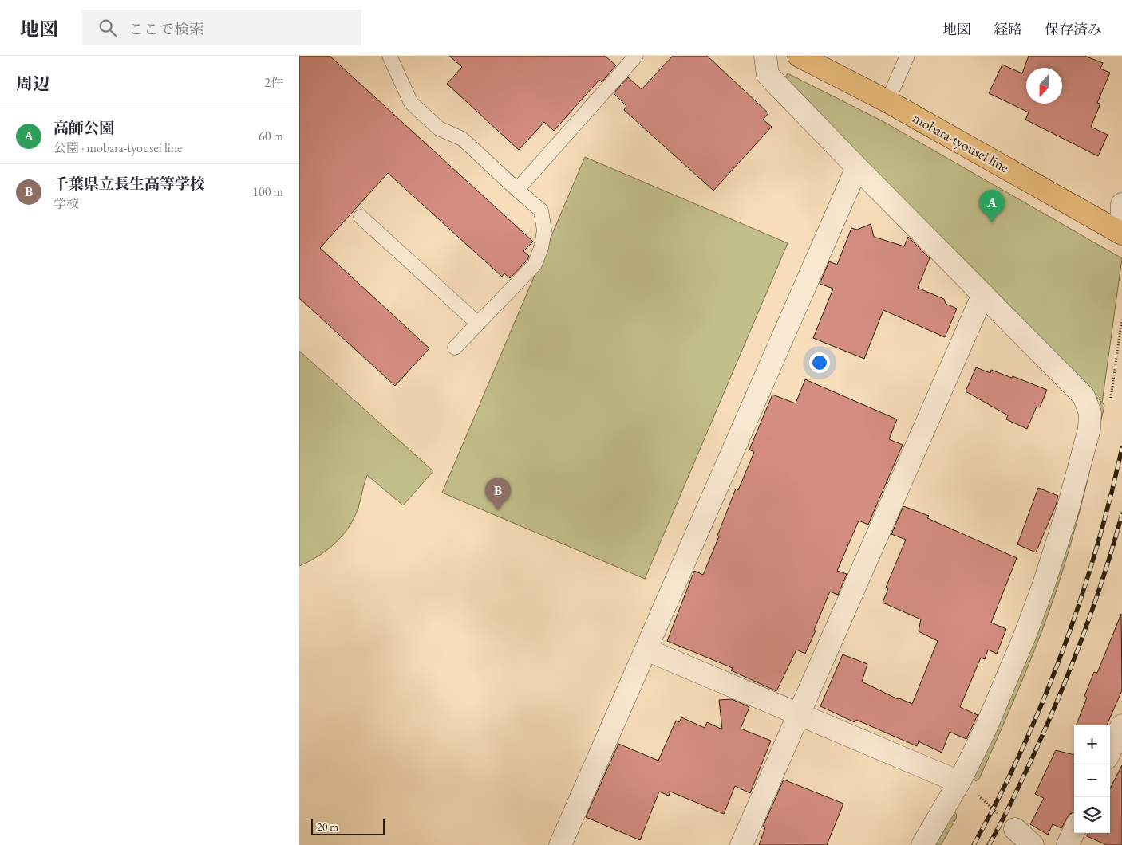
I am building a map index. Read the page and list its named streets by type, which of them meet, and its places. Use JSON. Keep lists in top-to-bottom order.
{
  "streets": {
    "main road": ["mobara-tyousei line"]
  },
  "scale_bar": "20 m",
  "north": "bottom",
  "page": {
    "header": "地図",
    "search": "ここで検索",
    "nav": ["地図", "経路", "保存済み"],
    "heading": ["周辺", "2件"],
    "list": [
      {
        "mark": "A",
        "name": "高師公園",
        "note": "公園 · mobara-tyousei line",
        "value": "60 m"
      },
      {
        "mark": "B",
        "name": "千葉県立長生高等学校",
        "note": "学校",
        "value": "100 m"
      }
    ],
    "pins": ["A", "B"],
    "map_buttons": ["+", "−"],
    "scale": "20 m"
  }
}
